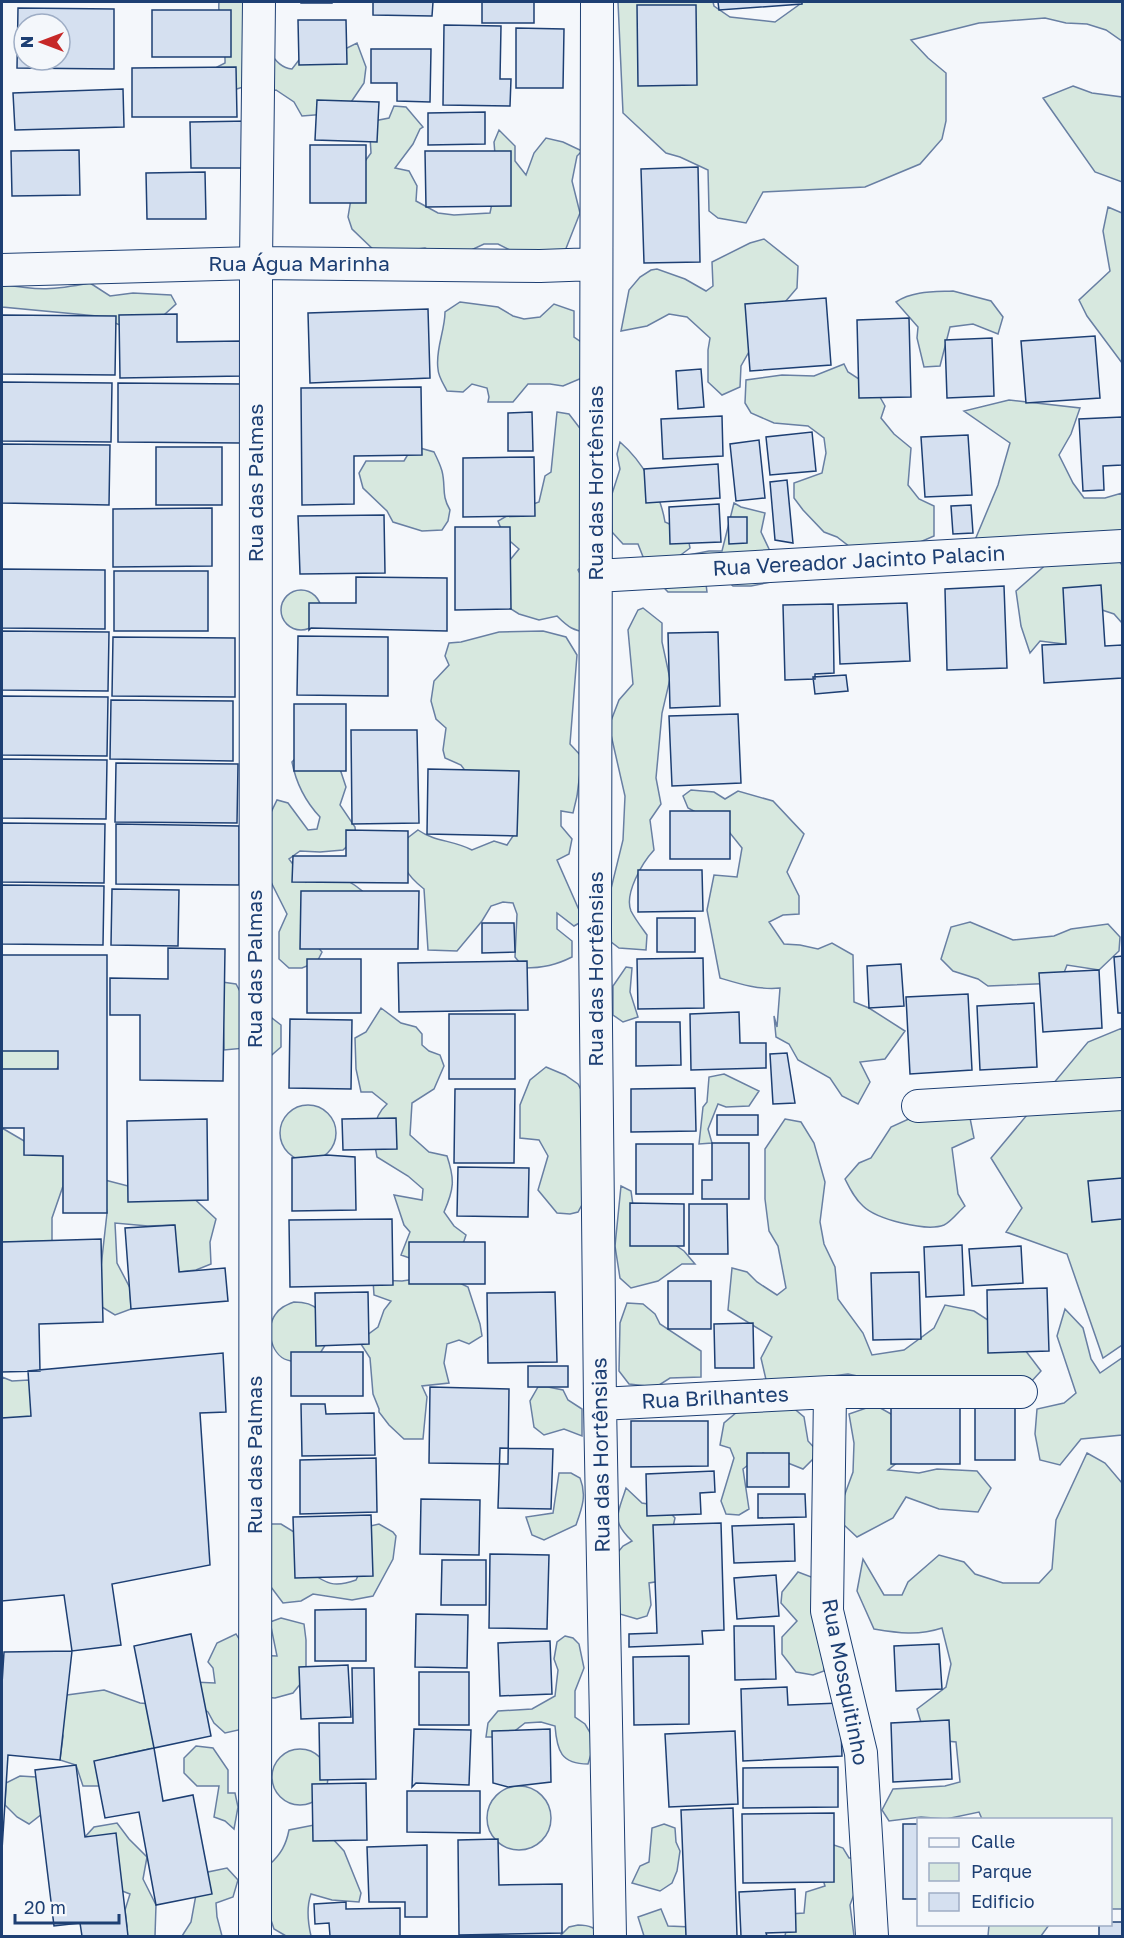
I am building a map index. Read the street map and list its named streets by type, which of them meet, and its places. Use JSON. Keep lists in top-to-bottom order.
{
  "streets": {
    "street": [
      "Rua Água Marinha",
      "Rua das Palmas",
      "Rua das Hortênsias",
      "Rua Vereador Jacinto Palacin",
      "Rua Brilhantes",
      "Rua Mosquitinho"
    ]
  },
  "crossings": [
    ["Rua Água Marinha", "Rua das Palmas"],
    ["Rua Água Marinha", "Rua das Hortênsias"],
    ["Rua das Hortênsias", "Rua Vereador Jacinto Palacin"],
    ["Rua das Hortênsias", "Rua Brilhantes"],
    ["Rua Brilhantes", "Rua Mosquitinho"]
  ],
  "legend": ["Calle", "Parque", "Edificio"],
  "scale_bar": "20 m",
  "north": "left"
}
